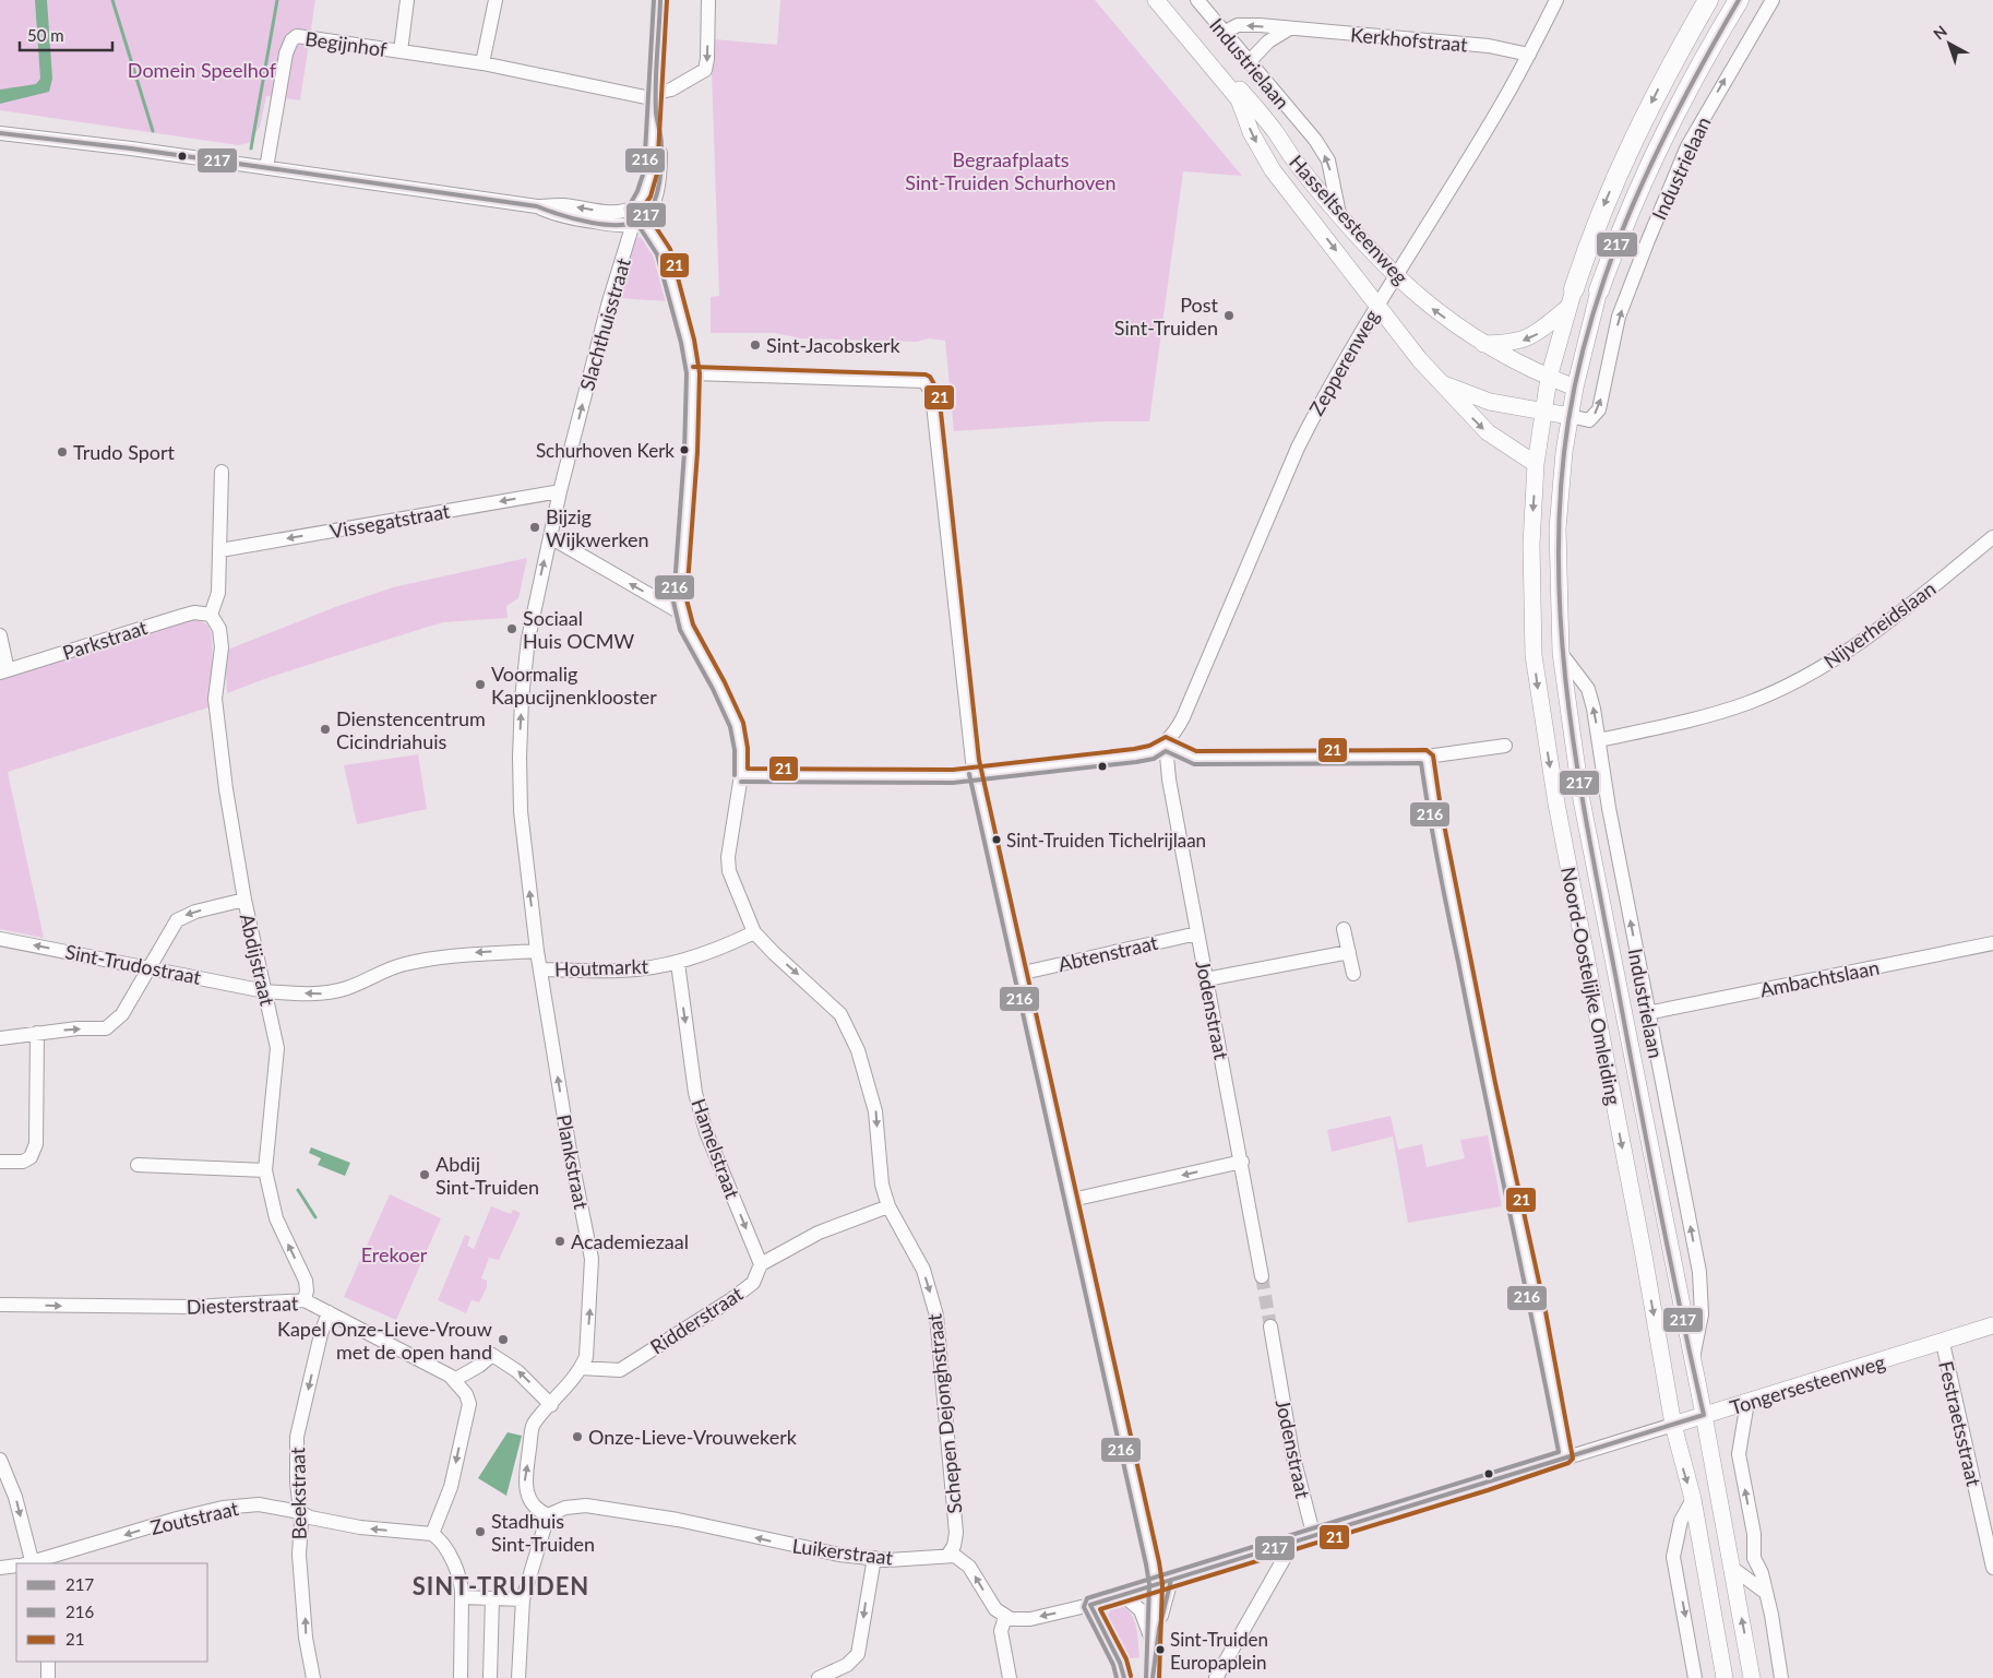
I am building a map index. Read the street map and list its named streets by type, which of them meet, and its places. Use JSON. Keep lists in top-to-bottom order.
{
  "streets": {
    "main road": ["Hasseltsesteenweg", "Noord-Oostelijke Omleiding", "Tongersesteenweg"],
    "street": [
      "Kerkhofstraat",
      "Begijnhof",
      "Industrielaan",
      "Slachthuisstraat",
      "Zepperenweg",
      "Vissegatstraat",
      "Nijverheidslaan",
      "Parkstraat",
      "Abtenstraat",
      "Abdijstraat",
      "Sint-Trudostraat",
      "Houtmarkt",
      "Ambachtslaan",
      "Jodenstraat",
      "Hamelstraat",
      "Plankstraat",
      "Diesterstraat",
      "Ridderstraat",
      "Schepen Dejonghstraat",
      "Festraetsstraat",
      "Beekstraat",
      "Zoutstraat",
      "Luikerstraat"
    ]
  },
  "crossings": [
    ["Kerkhofstraat", "Industrielaan"],
    ["Kerkhofstraat", "Zepperenweg"],
    ["Begijnhof", "Slachthuisstraat"],
    ["Industrielaan", "Hasseltsesteenweg"],
    ["Industrielaan", "Nijverheidslaan"],
    ["Industrielaan", "Ambachtslaan"],
    ["Industrielaan", "Noord-Oostelijke Omleiding"],
    ["Hasseltsesteenweg", "Zepperenweg"],
    ["Hasseltsesteenweg", "Noord-Oostelijke Omleiding"],
    ["Slachthuisstraat", "Vissegatstraat"],
    ["Slachthuisstraat", "Sint-Trudostraat"],
    ["Slachthuisstraat", "Plankstraat"],
    ["Zepperenweg", "Jodenstraat"],
    ["Parkstraat", "Abdijstraat"],
    ["Abtenstraat", "Jodenstraat"],
    ["Abdijstraat", "Sint-Trudostraat"],
    ["Abdijstraat", "Diesterstraat"],
    ["Sint-Trudostraat", "Plankstraat"],
    ["Houtmarkt", "Hamelstraat"],
    ["Houtmarkt", "Plankstraat"],
    ["Houtmarkt", "Schepen Dejonghstraat"],
    ["Noord-Oostelijke Omleiding", "Tongersesteenweg"],
    ["Jodenstraat", "Tongersesteenweg"],
    ["Hamelstraat", "Ridderstraat"],
    ["Plankstraat", "Ridderstraat"],
    ["Plankstraat", "Luikerstraat"],
    ["Diesterstraat", "Beekstraat"],
    ["Tongersesteenweg", "Festraetsstraat"],
    ["Schepen Dejonghstraat", "Luikerstraat"],
    ["Beekstraat", "Zoutstraat"]
  ],
  "one_way": [
    "Industrielaan",
    "Slachthuisstraat",
    "Vissegatstraat",
    "Sint-Trudostraat",
    "Hamelstraat",
    "Diesterstraat",
    "Schepen Dejonghstraat",
    "Zoutstraat",
    "Luikerstraat"
  ],
  "districts": ["SINT-TRUIDEN"],
  "parks": ["Domein Speelhof", "Begraafplaats Sint-Truiden Schurhoven", "Erekoer"],
  "places": [
    "Post Sint-Truiden",
    "Sint-Jacobskerk",
    "Schurhoven Kerk",
    "Trudo Sport",
    "Bijzig Wijkwerken",
    "Sociaal Huis OCMW",
    "Voormalig Kapucijnenklooster",
    "Dienstencentrum Cicindriahuis",
    "Sint-Truiden Tichelrijlaan",
    "Abdij Sint-Truiden",
    "Academiezaal",
    "Kapel Onze-Lieve-Vrouw met de open hand",
    "Onze-Lieve-Vrouwekerk",
    "Stadhuis Sint-Truiden",
    "Sint-Truiden Europaplein"
  ],
  "lines": ["transit line 217", "transit line 216", "transit line 21"],
  "legend": ["217", "216", "21"],
  "scale_bar": "50 m",
  "north": "top left"
}
